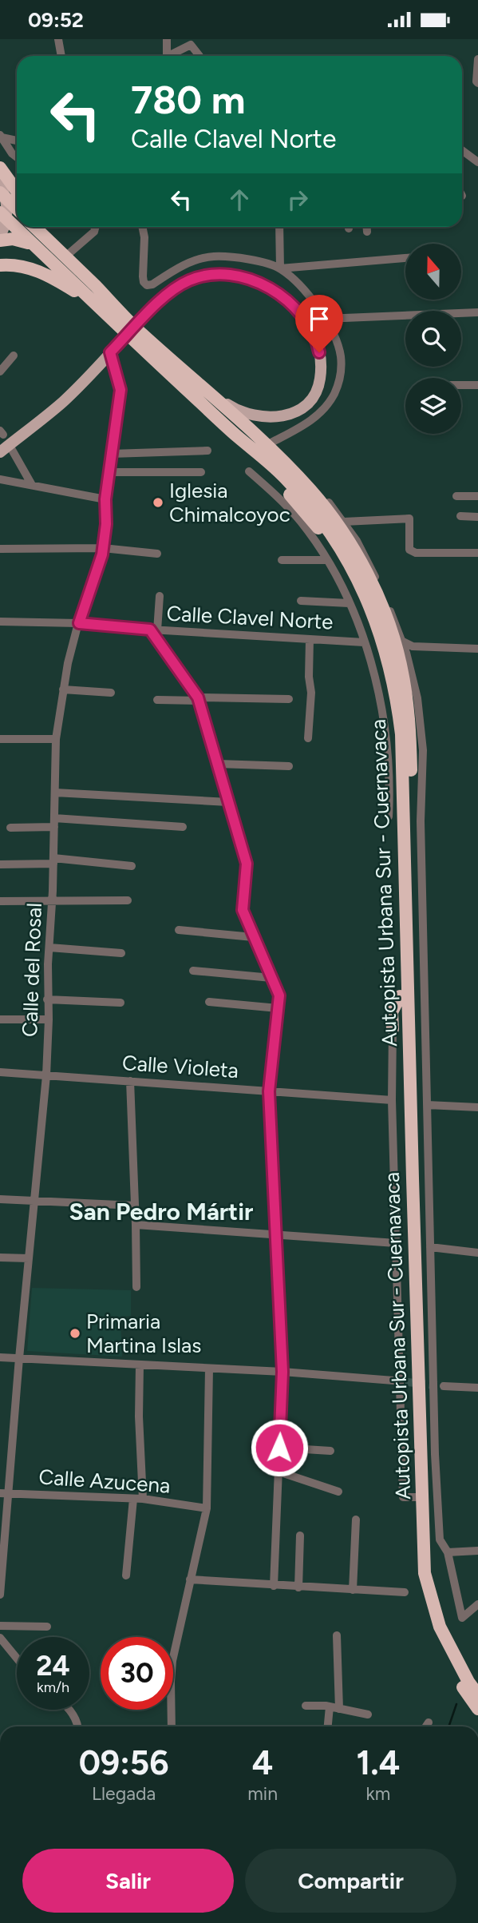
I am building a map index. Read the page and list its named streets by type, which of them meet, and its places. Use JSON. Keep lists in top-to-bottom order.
{
  "streets": {
    "highway": ["Autopista Urbana Sur - Cuernavaca"],
    "street": [
      "Calle Clavel Norte",
      "Calle del Rosal",
      "Calle Violeta",
      "Calle Azucena"
    ]
  },
  "crossings": [
    ["Calle Clavel Norte", "Calle del Rosal"],
    ["Calle del Rosal", "Calle Violeta"],
    ["Calle del Rosal", "Calle Azucena"]
  ],
  "districts": ["San Pedro Mártir"],
  "places": ["Iglesia Chimalcoyoc", "Primaria Martina Islas"],
  "north": "top",
  "page": {
    "status": "09:52",
    "turn": ["780 m", "Calle Clavel Norte"],
    "speed": "24 km/h",
    "limit": "30",
    "eta": [
      "09:56",
      "Llegada",
      "4",
      "min",
      "1.4",
      "km"
    ],
    "buttons": ["Salir", "Compartir"]
  }
}
